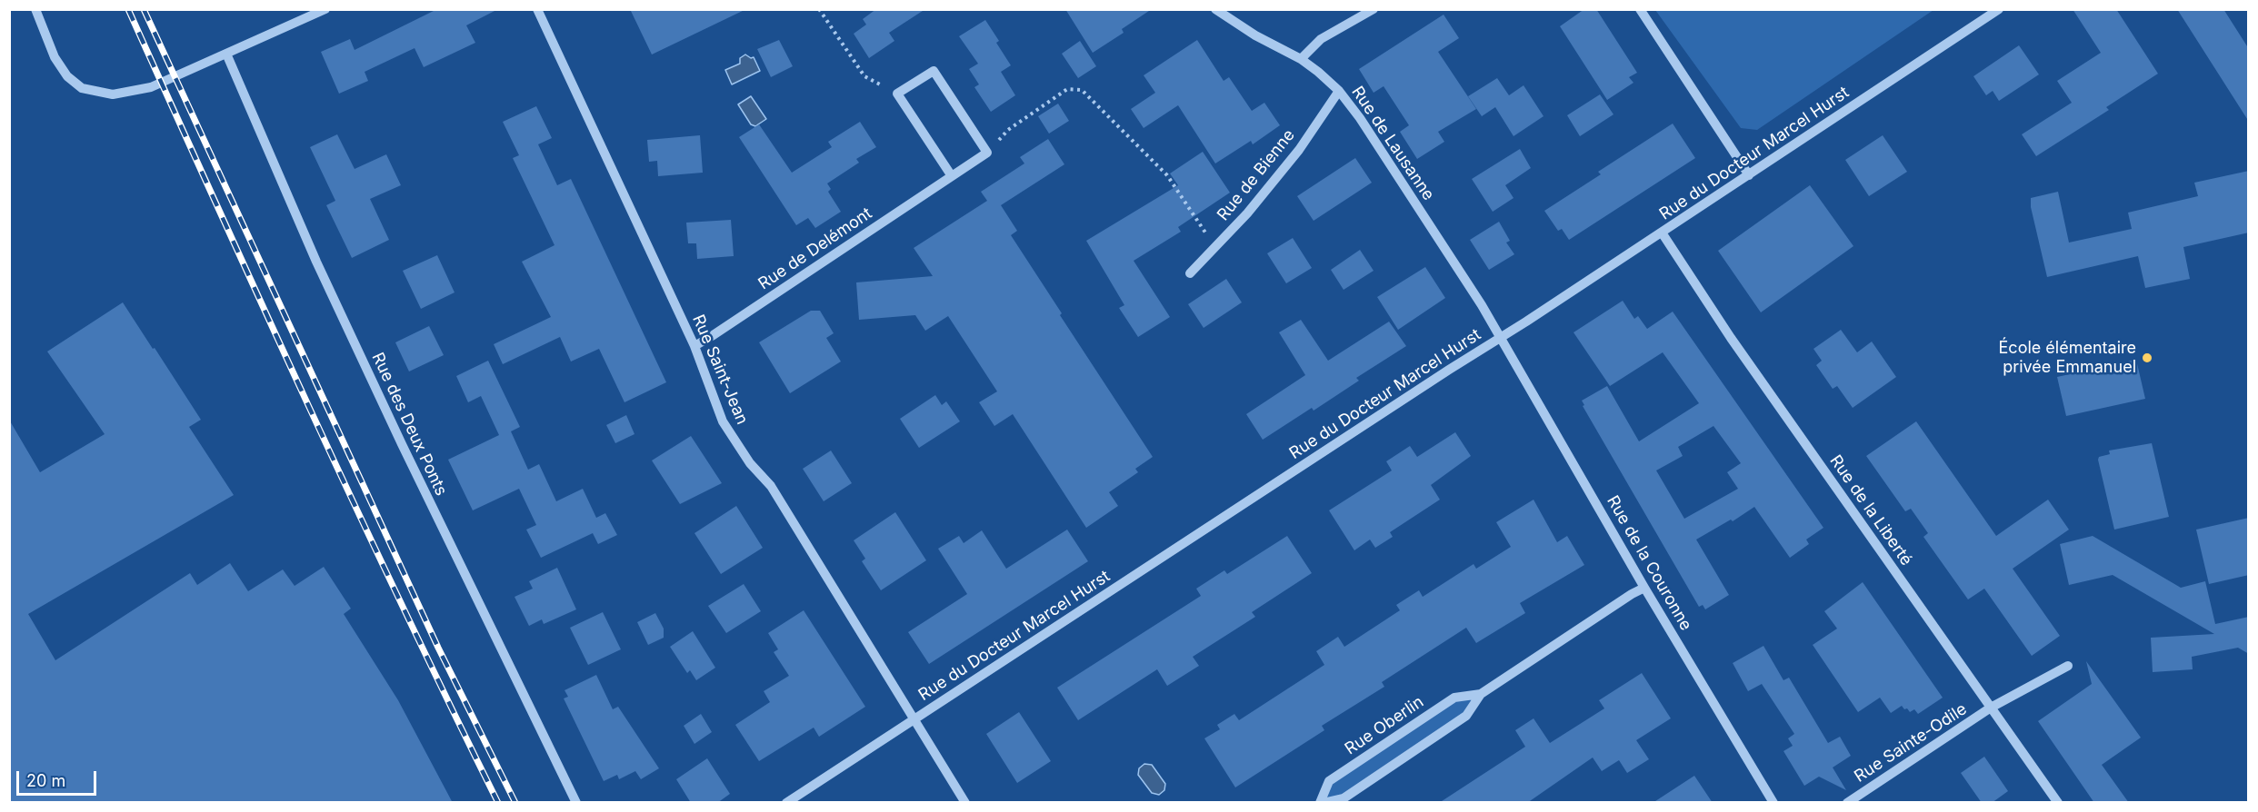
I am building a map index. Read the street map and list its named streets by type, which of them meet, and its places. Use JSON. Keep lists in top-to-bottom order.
{
  "streets": {
    "street": [
      "Rue de Lausanne",
      "Rue du Docteur Marcel Hurst",
      "Rue de Bienne",
      "Rue de Delémont",
      "Rue Saint-Jean",
      "Rue des Deux Ponts",
      "Rue de la Liberté",
      "Rue de la Couronne",
      "Rue Oberlin",
      "Rue Sainte-Odile"
    ]
  },
  "crossings": [
    ["Rue de Lausanne", "Rue du Docteur Marcel Hurst"],
    ["Rue de Lausanne", "Rue de Bienne"],
    ["Rue de Lausanne", "Rue de la Couronne"],
    ["Rue du Docteur Marcel Hurst", "Rue Saint-Jean"],
    ["Rue du Docteur Marcel Hurst", "Rue de la Liberté"],
    ["Rue du Docteur Marcel Hurst", "Rue de la Couronne"],
    ["Rue de Delémont", "Rue Saint-Jean"],
    ["Rue de la Liberté", "Rue Sainte-Odile"],
    ["Rue de la Couronne", "Rue Oberlin"]
  ],
  "places": ["École élémentaire privée Emmanuel"],
  "scale_bar": "20 m"
}
